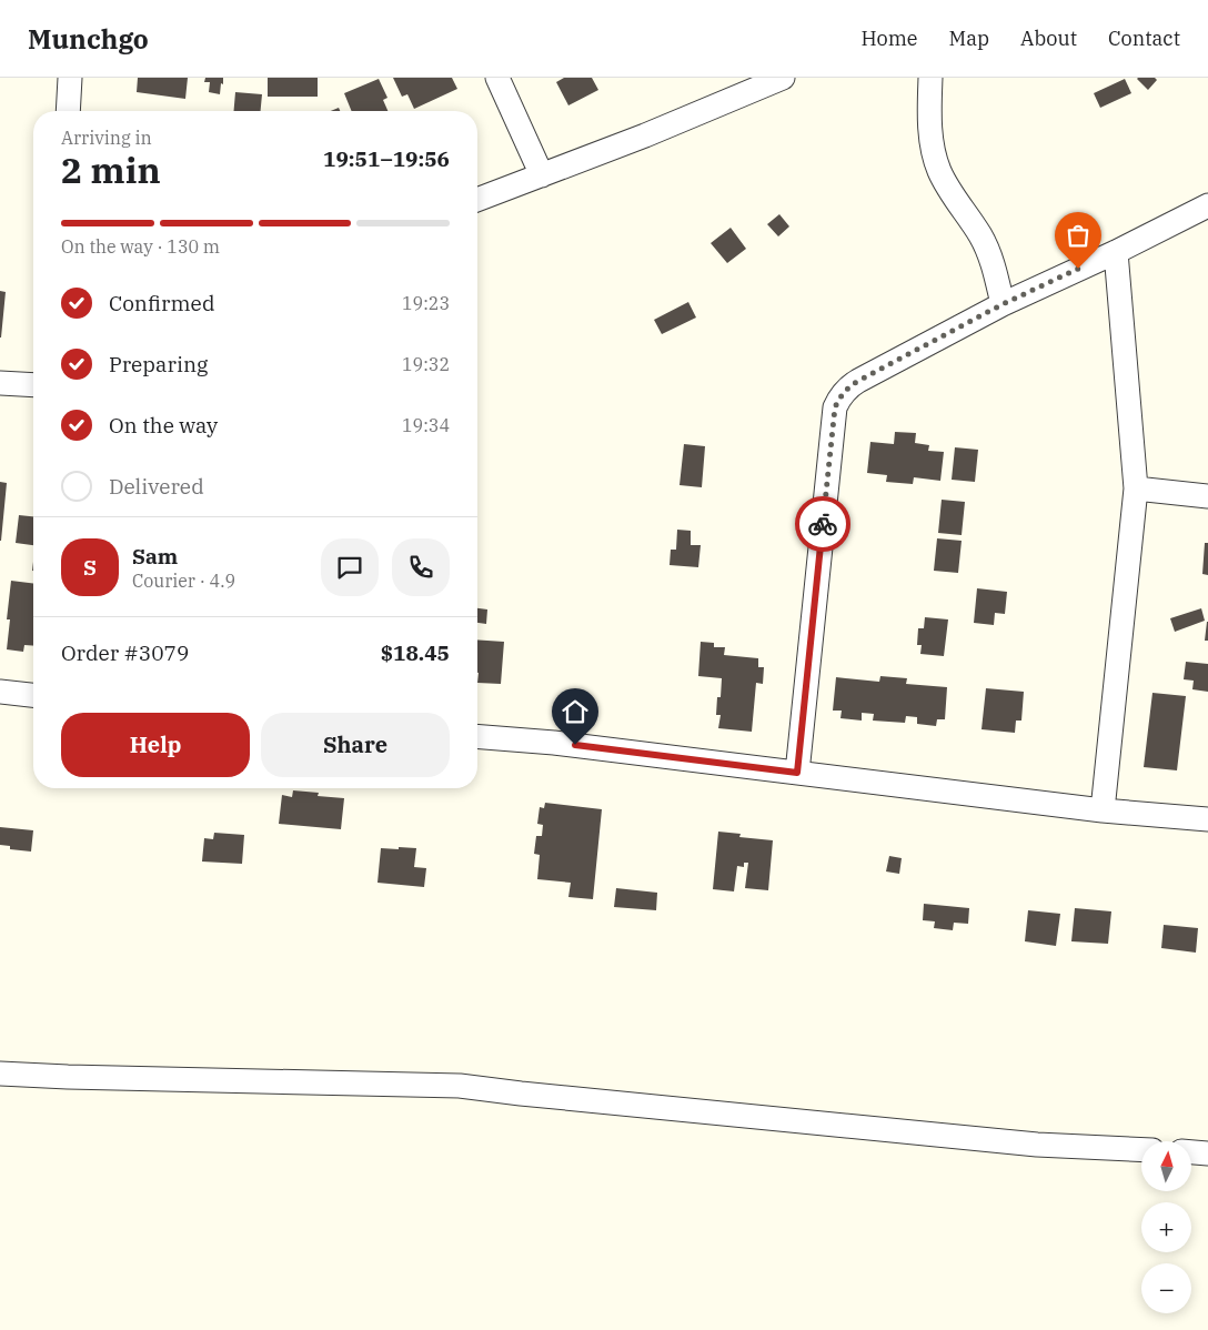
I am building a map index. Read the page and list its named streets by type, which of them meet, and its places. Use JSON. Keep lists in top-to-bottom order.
{
  "north": "top",
  "page": {
    "header": "Munchgo",
    "nav": [
      "Home",
      "Map",
      "About",
      "Contact"
    ],
    "heading": ["2 min", "Arriving in", "19:51–19:56"],
    "panel": [
      "Sam",
      "Courier · 4.9",
      "Order #3079",
      "$18.45"
    ],
    "bar": "On the way · 130 m",
    "list": [
      ["Confirmed", "19:23"],
      ["Preparing", "19:32"],
      ["On the way", "19:34"],
      "Delivered"
    ],
    "round": "S",
    "buttons": ["Help", "Share"],
    "map_buttons": ["+", "−"]
  }
}
